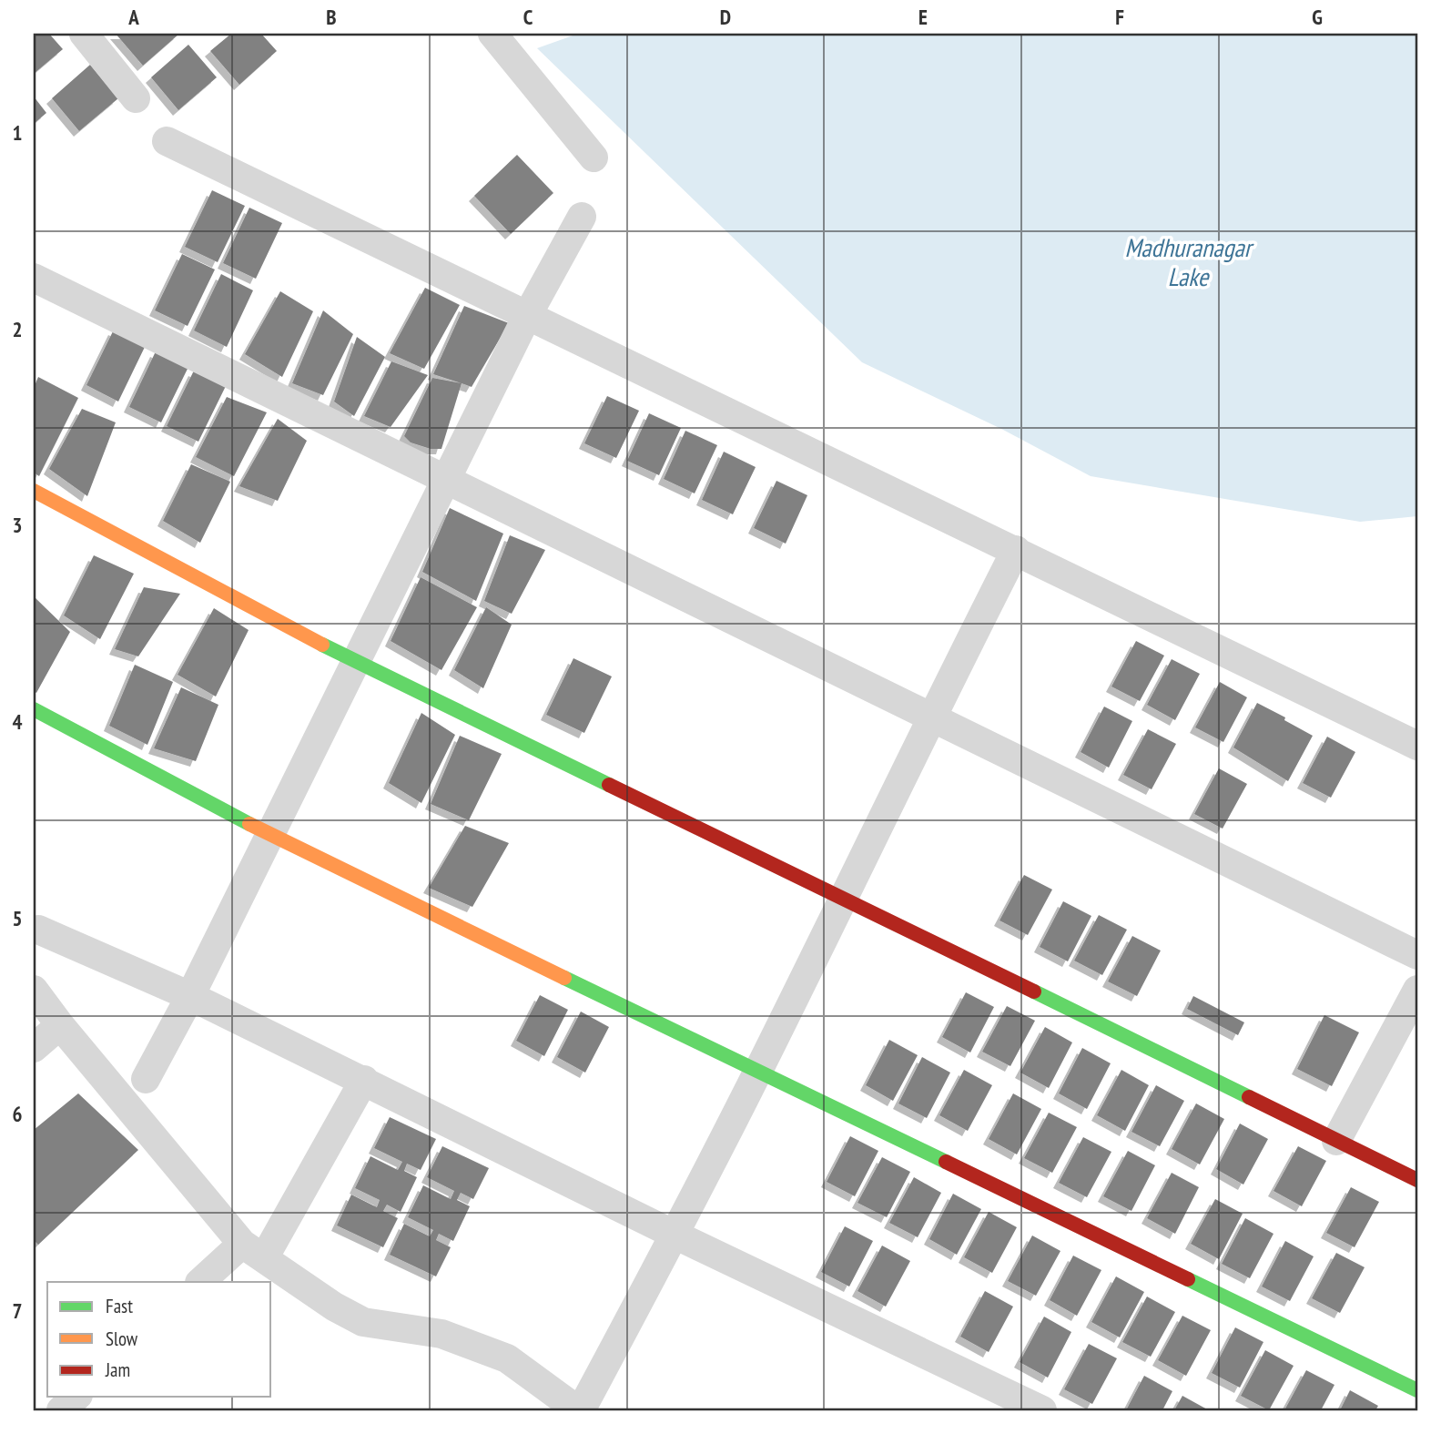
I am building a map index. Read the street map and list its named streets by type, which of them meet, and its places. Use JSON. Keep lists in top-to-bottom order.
{
  "water": ["Madhuranagar Lake"],
  "legend": ["Fast", "Slow", "Jam"],
  "grid": {
    "columns": [
      "A",
      "B",
      "C",
      "D",
      "E",
      "F",
      "G"
    ],
    "rows": [
      "1",
      "2",
      "3",
      "4",
      "5",
      "6",
      "7"
    ]
  }
}
